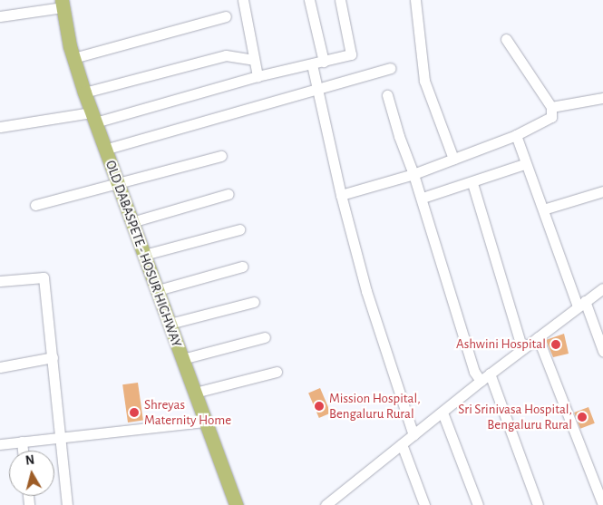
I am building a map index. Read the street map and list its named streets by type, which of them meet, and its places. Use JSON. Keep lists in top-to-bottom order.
{
  "streets": {
    "main road": ["OLD DABASPETE - HOSUR HIGHWAY"]
  },
  "places": [
    "Ashwini Hospital",
    "Mission Hospital, Bengaluru Rural",
    "Shreyas Maternity Home",
    "Sri Srinivasa Hospital, Bengaluru Rural"
  ],
  "north": "top"
}
